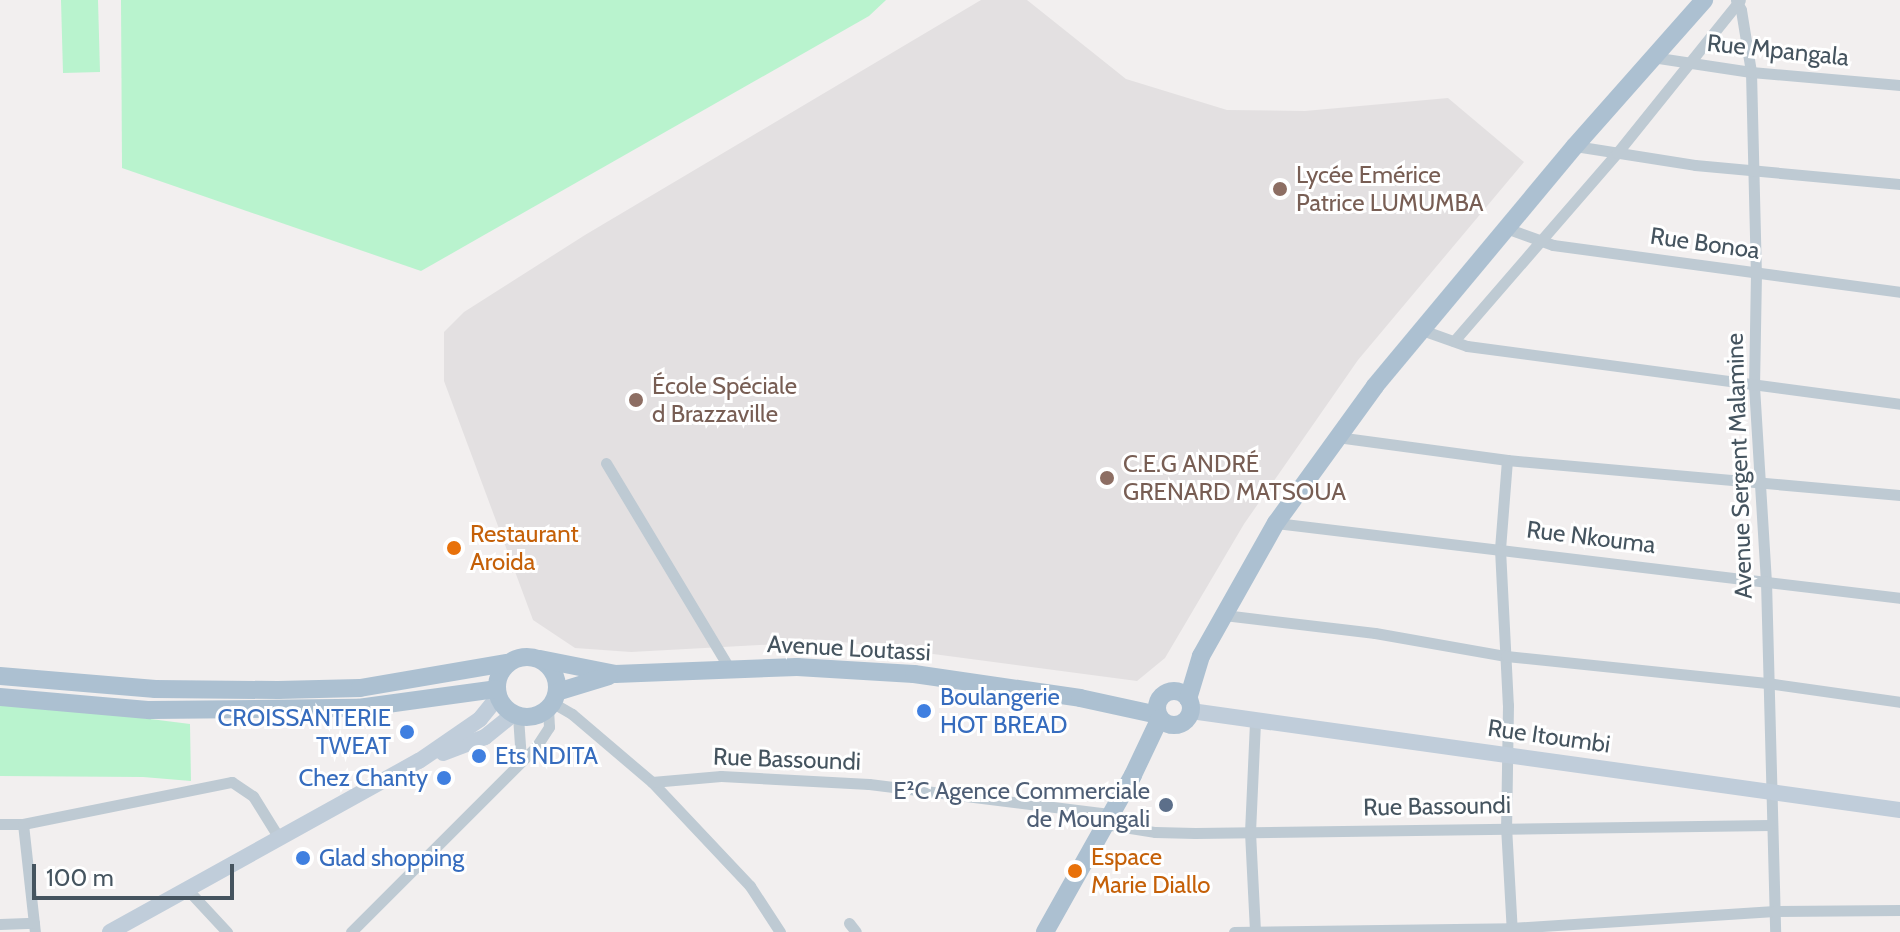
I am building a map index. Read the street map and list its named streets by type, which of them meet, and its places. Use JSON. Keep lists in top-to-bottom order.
{
  "streets": {
    "main road": ["Avenue Loutassi"],
    "street": [
      "Rue Mpangala",
      "Rue Bonoa",
      "Avenue Sergent Malamine",
      "Rue Nkouma",
      "Rue Itoumbi",
      "Rue Bassoundi"
    ]
  },
  "crossings": [
    ["Rue Mpangala", "Avenue Sergent Malamine"],
    ["Rue Bonoa", "Avenue Sergent Malamine"],
    ["Avenue Sergent Malamine", "Rue Nkouma"],
    ["Avenue Sergent Malamine", "Rue Itoumbi"],
    ["Avenue Sergent Malamine", "Rue Bassoundi"]
  ],
  "places": [
    "Lycée Emérice Patrice LUMUMBA",
    "École Spéciale d Brazzaville",
    "C.E.G ANDRÉ GRENARD MATSOUA",
    "Restaurant Aroida",
    "Boulangerie HOT BREAD",
    "CROISSANTERIE TWEAT",
    "Ets NDITA",
    "Chez Chanty",
    "E²C Agence Commerciale de Moungali",
    "Glad shopping",
    "Espace Marie Diallo"
  ],
  "scale_bar": "100 m"
}
